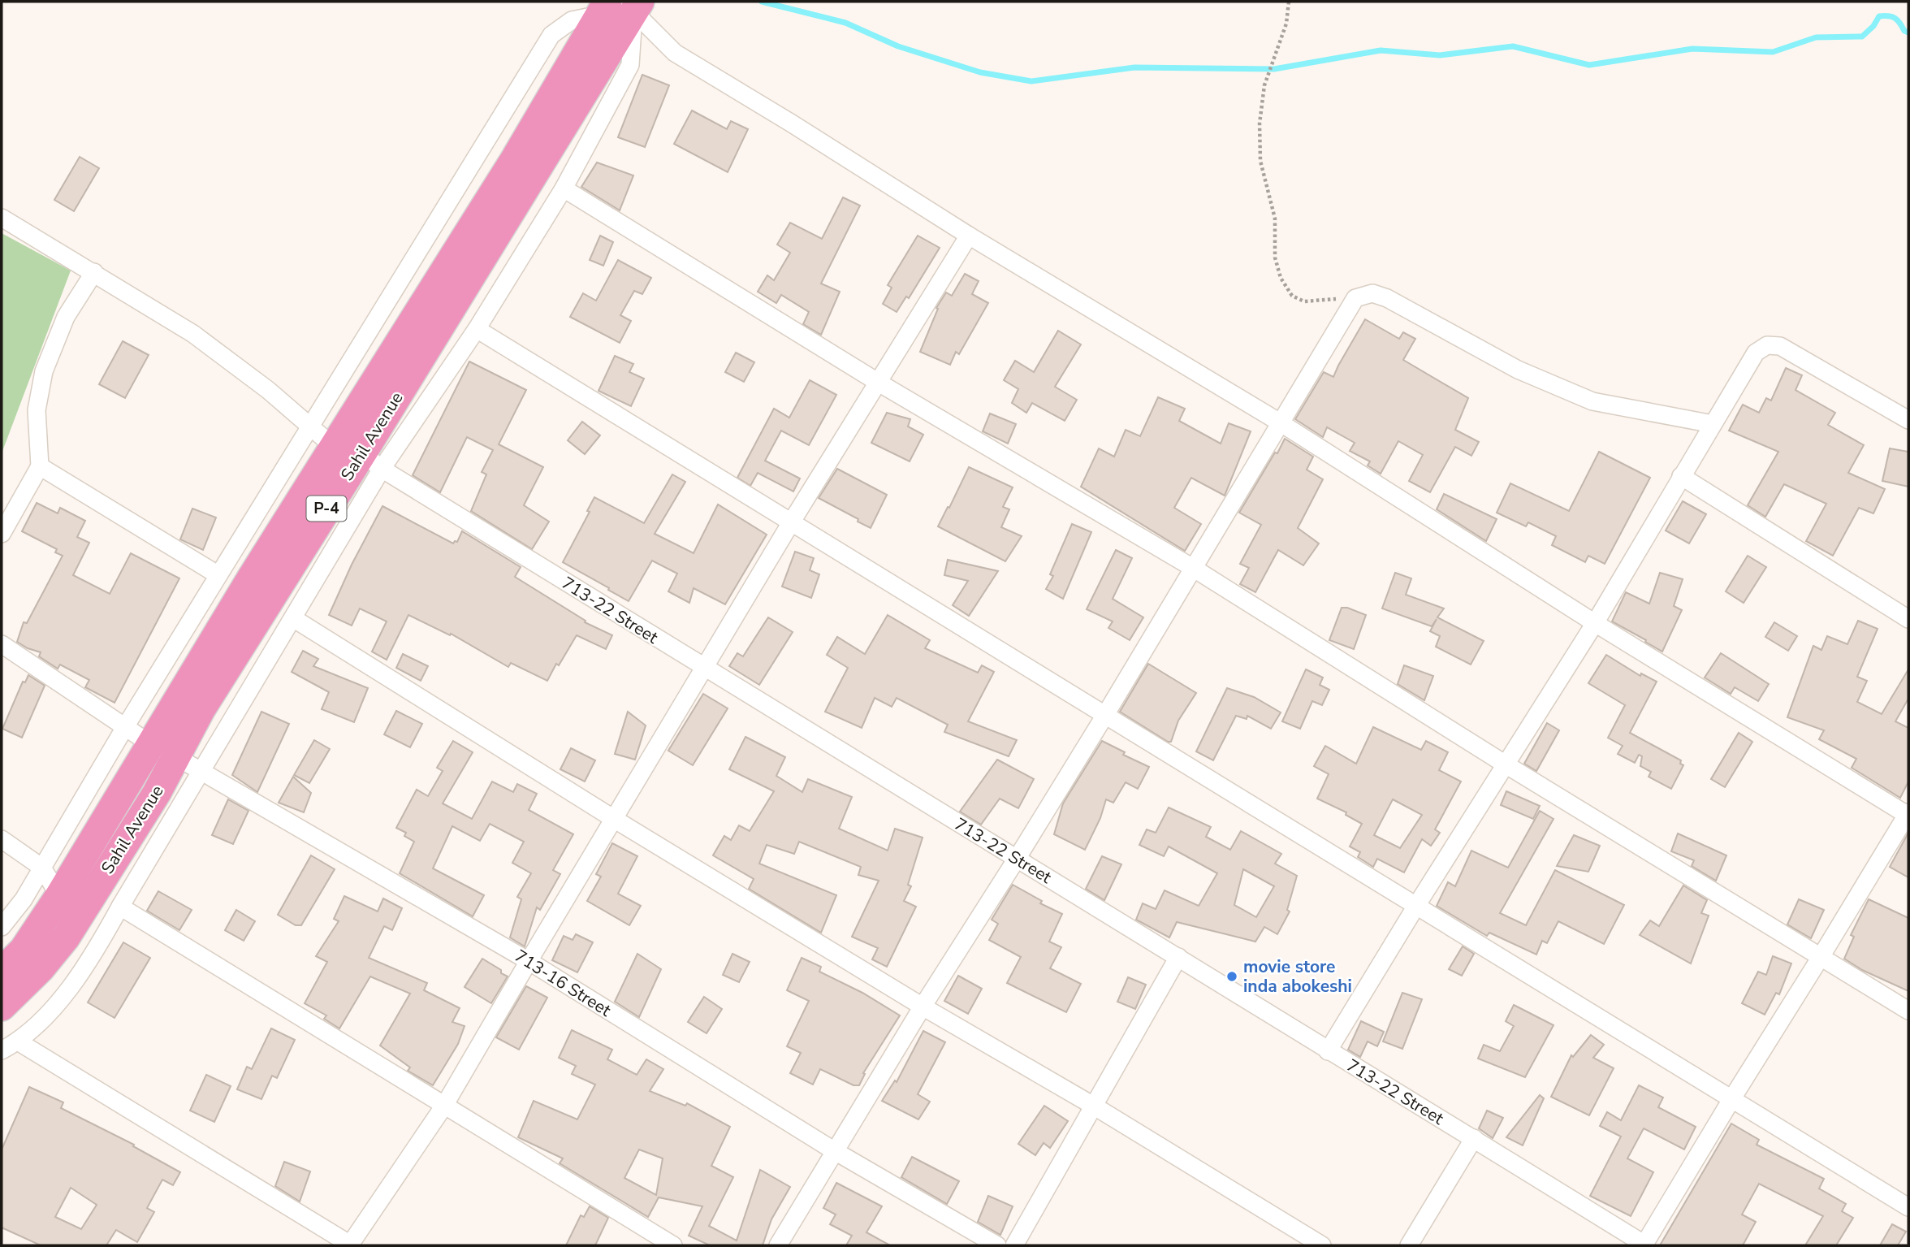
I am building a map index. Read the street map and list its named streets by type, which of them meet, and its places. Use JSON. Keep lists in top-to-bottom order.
{
  "streets": {
    "highway": ["Sahil Avenue", "P-4"],
    "street": ["713-22 Street", "713-16 Street"]
  },
  "crossings": [
    ["Sahil Avenue", "713-22 Street"],
    ["Sahil Avenue", "713-16 Street"]
  ],
  "places": ["movie store inda abokeshi"]
}
